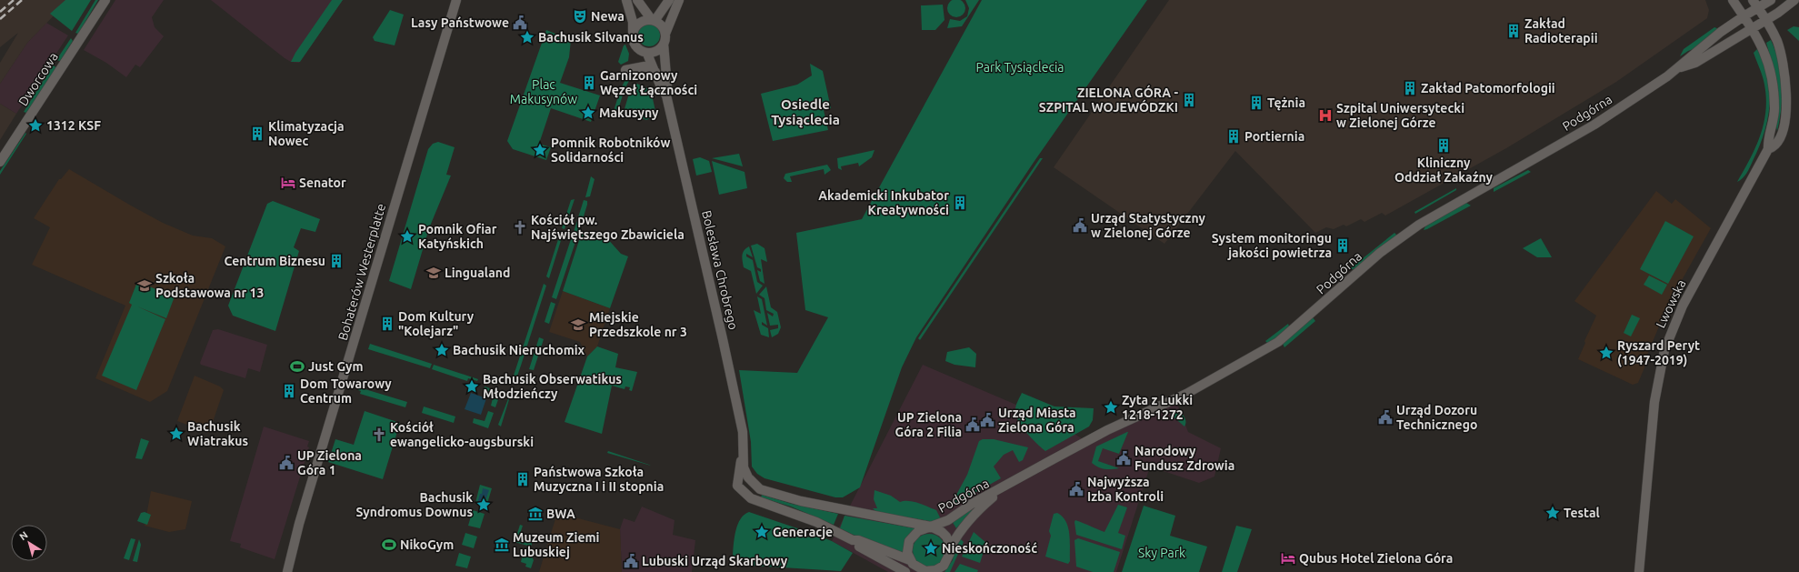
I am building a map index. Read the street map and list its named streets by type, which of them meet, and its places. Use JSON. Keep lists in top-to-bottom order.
{
  "streets": {
    "street": [
      "Dworcowa",
      "Podgórna",
      "Bolesława Chrobrego",
      "Bohaterów Westerplatte",
      "Lwowska"
    ]
  },
  "crossings": [
    ["Podgórna", "Bolesława Chrobrego"],
    ["Podgórna", "Lwowska"]
  ],
  "districts": ["Osiedle Tysiąclecia"],
  "parks": ["Park Tysiąclecia", "Plac Makusynów", "Sky Park"],
  "places": {
    "theatre": ["Newa"],
    "public building": [
      "Lasy Państwowe",
      "Urząd Statystyczny w Zielonej Górze",
      "Urząd Dozoru Technicznego",
      "Urząd Miasta Zielona Góra",
      "UP Zielona Góra 2 Filia",
      "Narodowy Fundusz Zdrowia",
      "UP Zielona Góra 1",
      "Najwyższa Izba Kontroli",
      "Lubuski Urząd Skarbowy"
    ],
    "building": [
      "Zakład Radioterapii",
      "Garnizonowy Węzeł Łączności",
      "Zakład Patomorfologii",
      "ZIELONA GÓRA - SZPITAL WOJEWÓDZKI",
      "Tężnia",
      "Klimatyzacja Nowec",
      "Portiernia",
      "Kliniczny Oddział Zakaźny",
      "Akademicki Inkubator Kreatywności",
      "System monitoringu jakości powietrza",
      "Centrum Biznesu",
      "Dom Kultury \"Kolejarz\"",
      "Dom Towarowy Centrum",
      "Państwowa Szkoła Muzyczna I i II stopnia"
    ],
    "place": [
      "Bachusik Silvanus",
      "Makusyny",
      "1312 KSF",
      "Pomnik Robotników Solidarności",
      "Pomnik Ofiar Katyńskich",
      "Bachusik Nieruchomix",
      "Ryszard Peryt (1947-2019)",
      "Bachusik Obserwatikus Młodzieńczy",
      "Zyta z Lukki 1218-1272",
      "Bachusik Wiatrakus",
      "Bachusik Syndromus Downus",
      "Testal",
      "Generacje",
      "Nieskończoność"
    ],
    "hospital": ["Szpital Uniwersytecki w Zielonej Górze"],
    "hotel": ["Senator", "Qubus Hotel Zielona Góra"],
    "church": ["Kościół pw. Najświętszego Zbawiciela", "Kościół ewangelicko-augsburski"],
    "school or university": ["Lingualand", "Szkoła Podstawowa nr 13", "Miejskie Przedszkole nr 3"],
    "sports": ["Just Gym", "NikoGym"],
    "museum": ["BWA", "Muzeum Ziemi Lubuskiej"]
  },
  "north": "top left"
}
